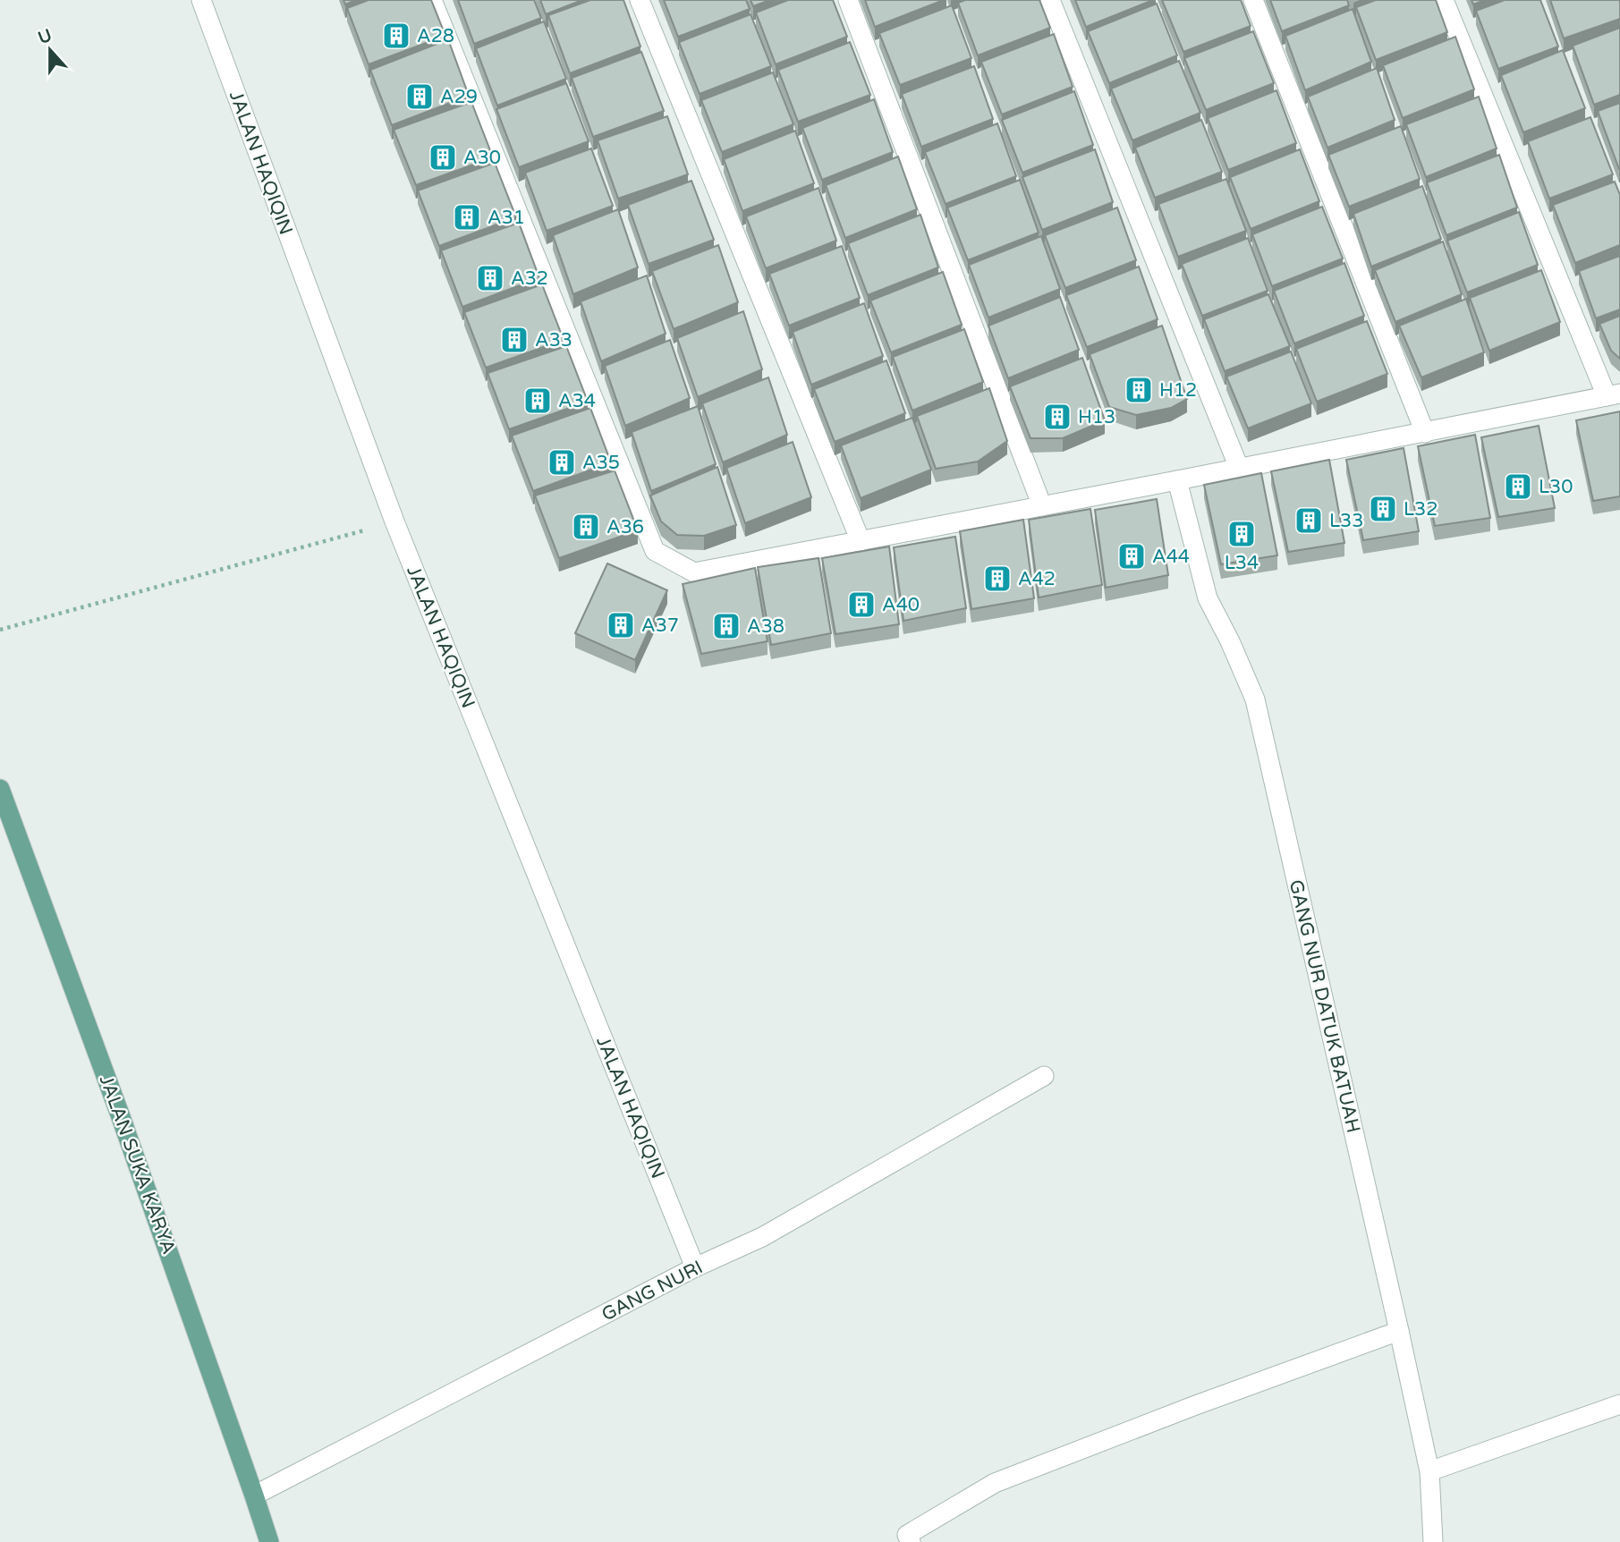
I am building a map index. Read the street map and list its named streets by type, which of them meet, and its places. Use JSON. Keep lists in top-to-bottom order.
{
  "streets": {
    "main road": ["JALAN SUKA KARYA"],
    "street": ["JALAN HAQIQIN", "GANG NUR DATUK BATUAH", "GANG NURI"]
  },
  "crossings": [
    ["JALAN HAQIQIN", "GANG NURI"],
    ["JALAN SUKA KARYA", "GANG NURI"]
  ],
  "places": {
    "building": [
      "A28",
      "A29",
      "A30",
      "A31",
      "A32",
      "A33",
      "H12",
      "A34",
      "H13",
      "A35",
      "L30",
      "L32",
      "L33",
      "A36",
      "L34",
      "A44",
      "A42",
      "A40",
      "A37",
      "A38"
    ]
  },
  "north": "top"
}
